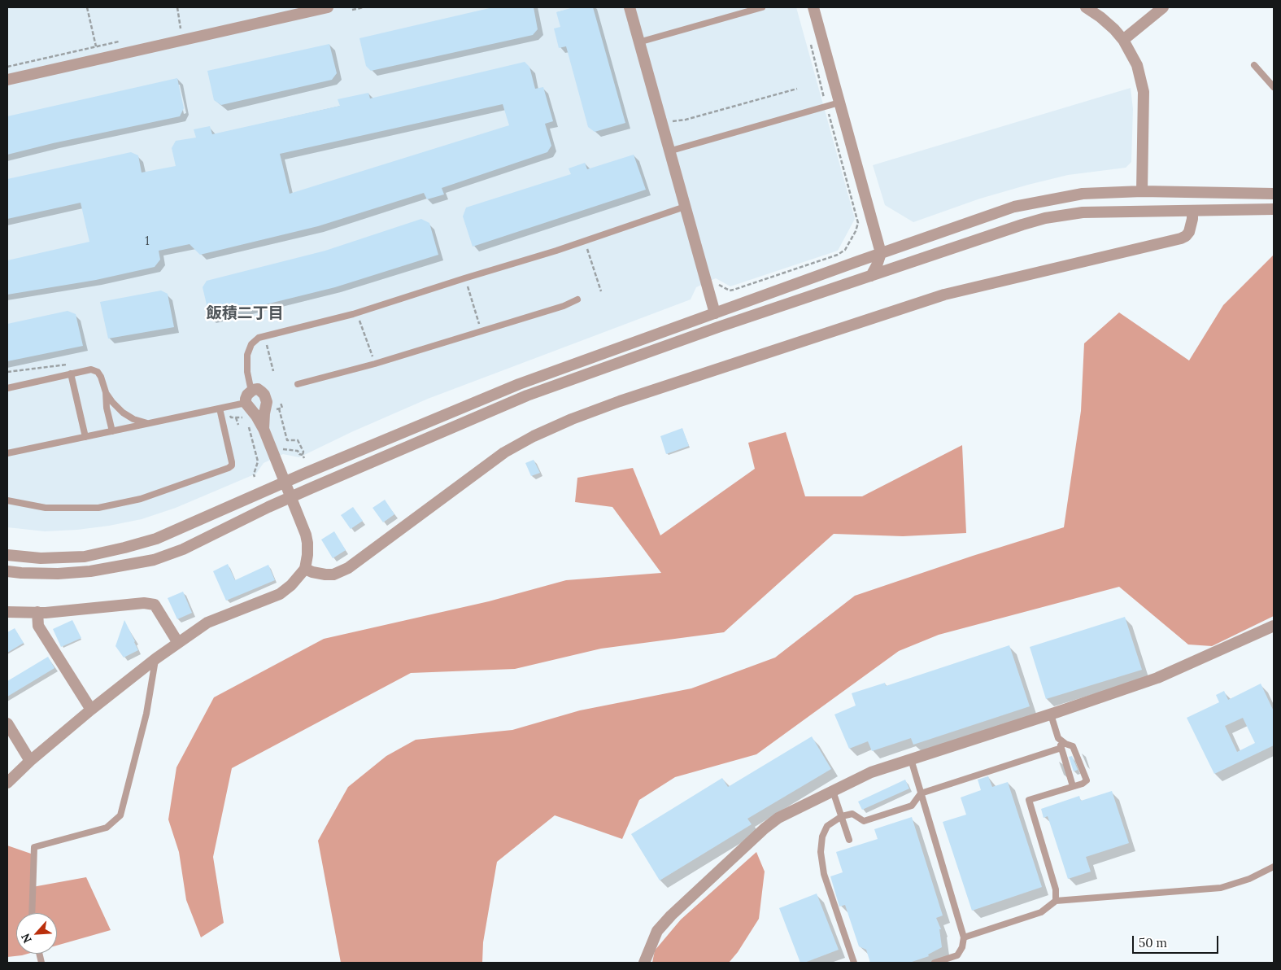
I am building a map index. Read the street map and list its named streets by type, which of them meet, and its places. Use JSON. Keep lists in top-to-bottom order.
{
  "districts": ["飯積二丁目"],
  "house_numbers": ["1"],
  "scale_bar": "50 m",
  "north": "bottom left"
}
